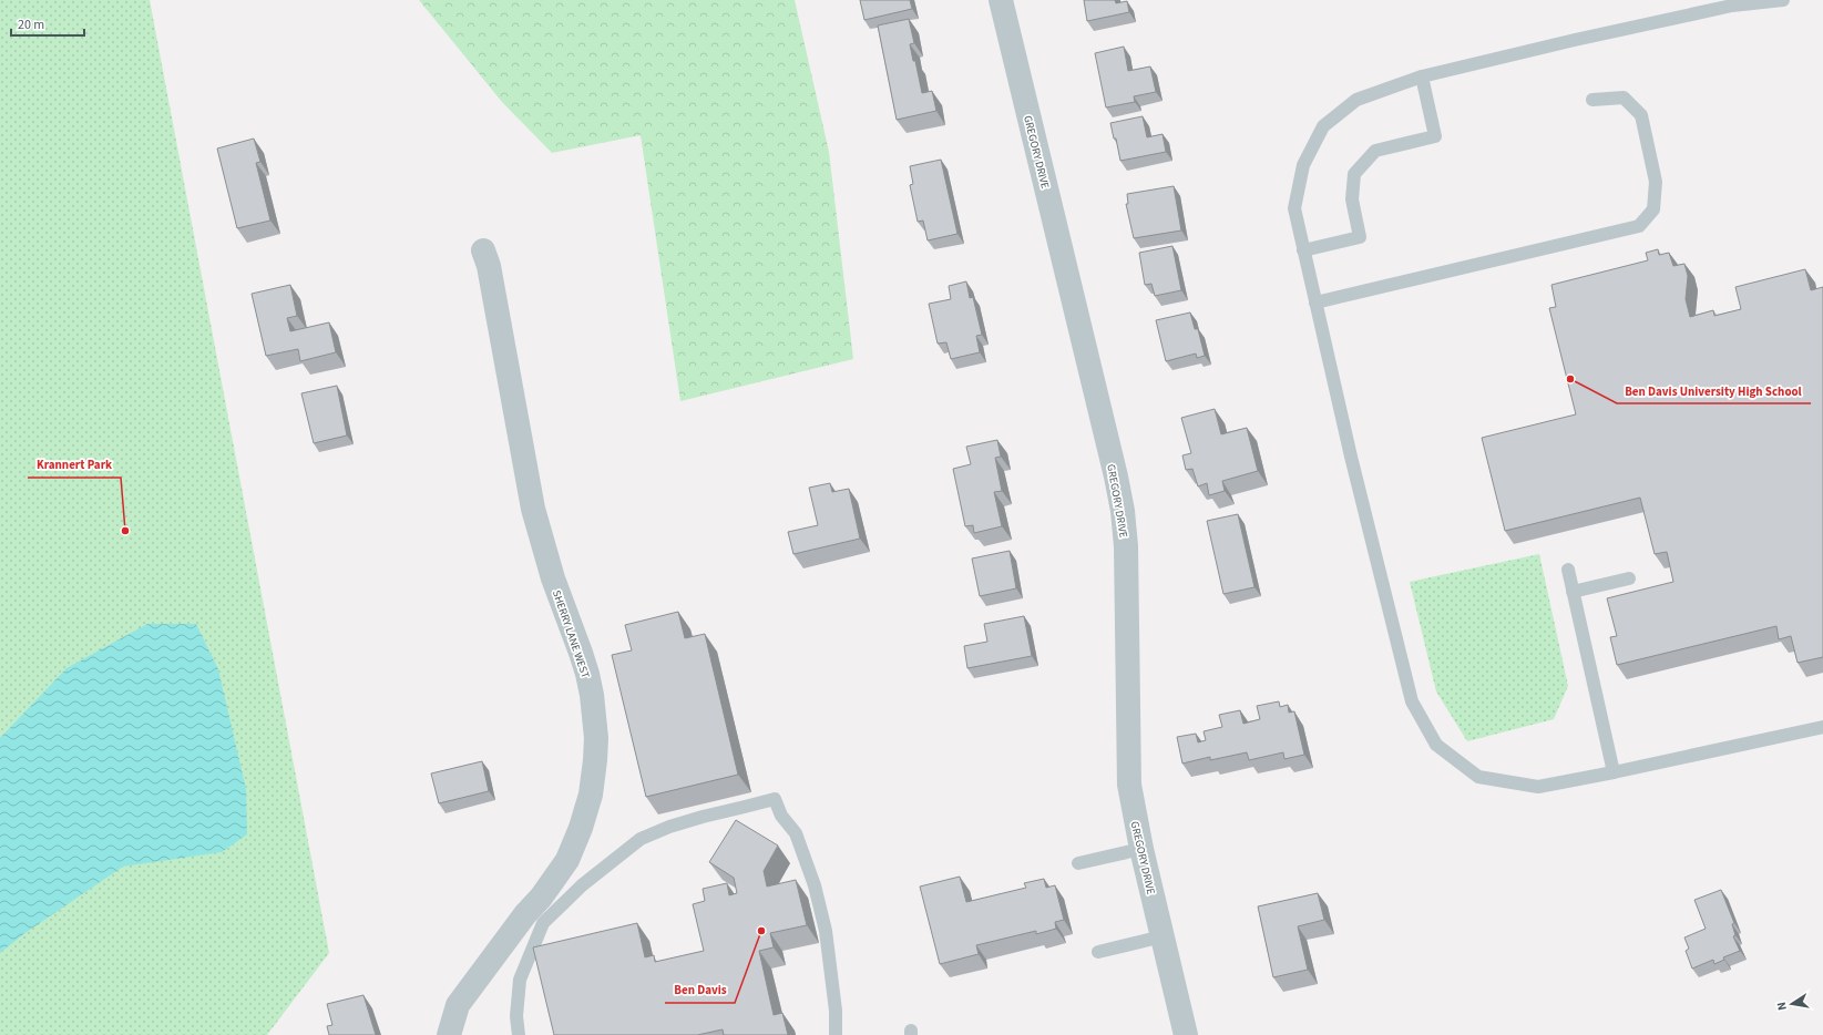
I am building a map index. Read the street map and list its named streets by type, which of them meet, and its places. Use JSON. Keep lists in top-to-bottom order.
{
  "streets": {
    "street": ["GREGORY DRIVE", "SHERRY LANE WEST"]
  },
  "places": ["Ben Davis University High School", "Krannert Park", "Ben Davis"],
  "scale_bar": "20 m",
  "north": "left"
}
